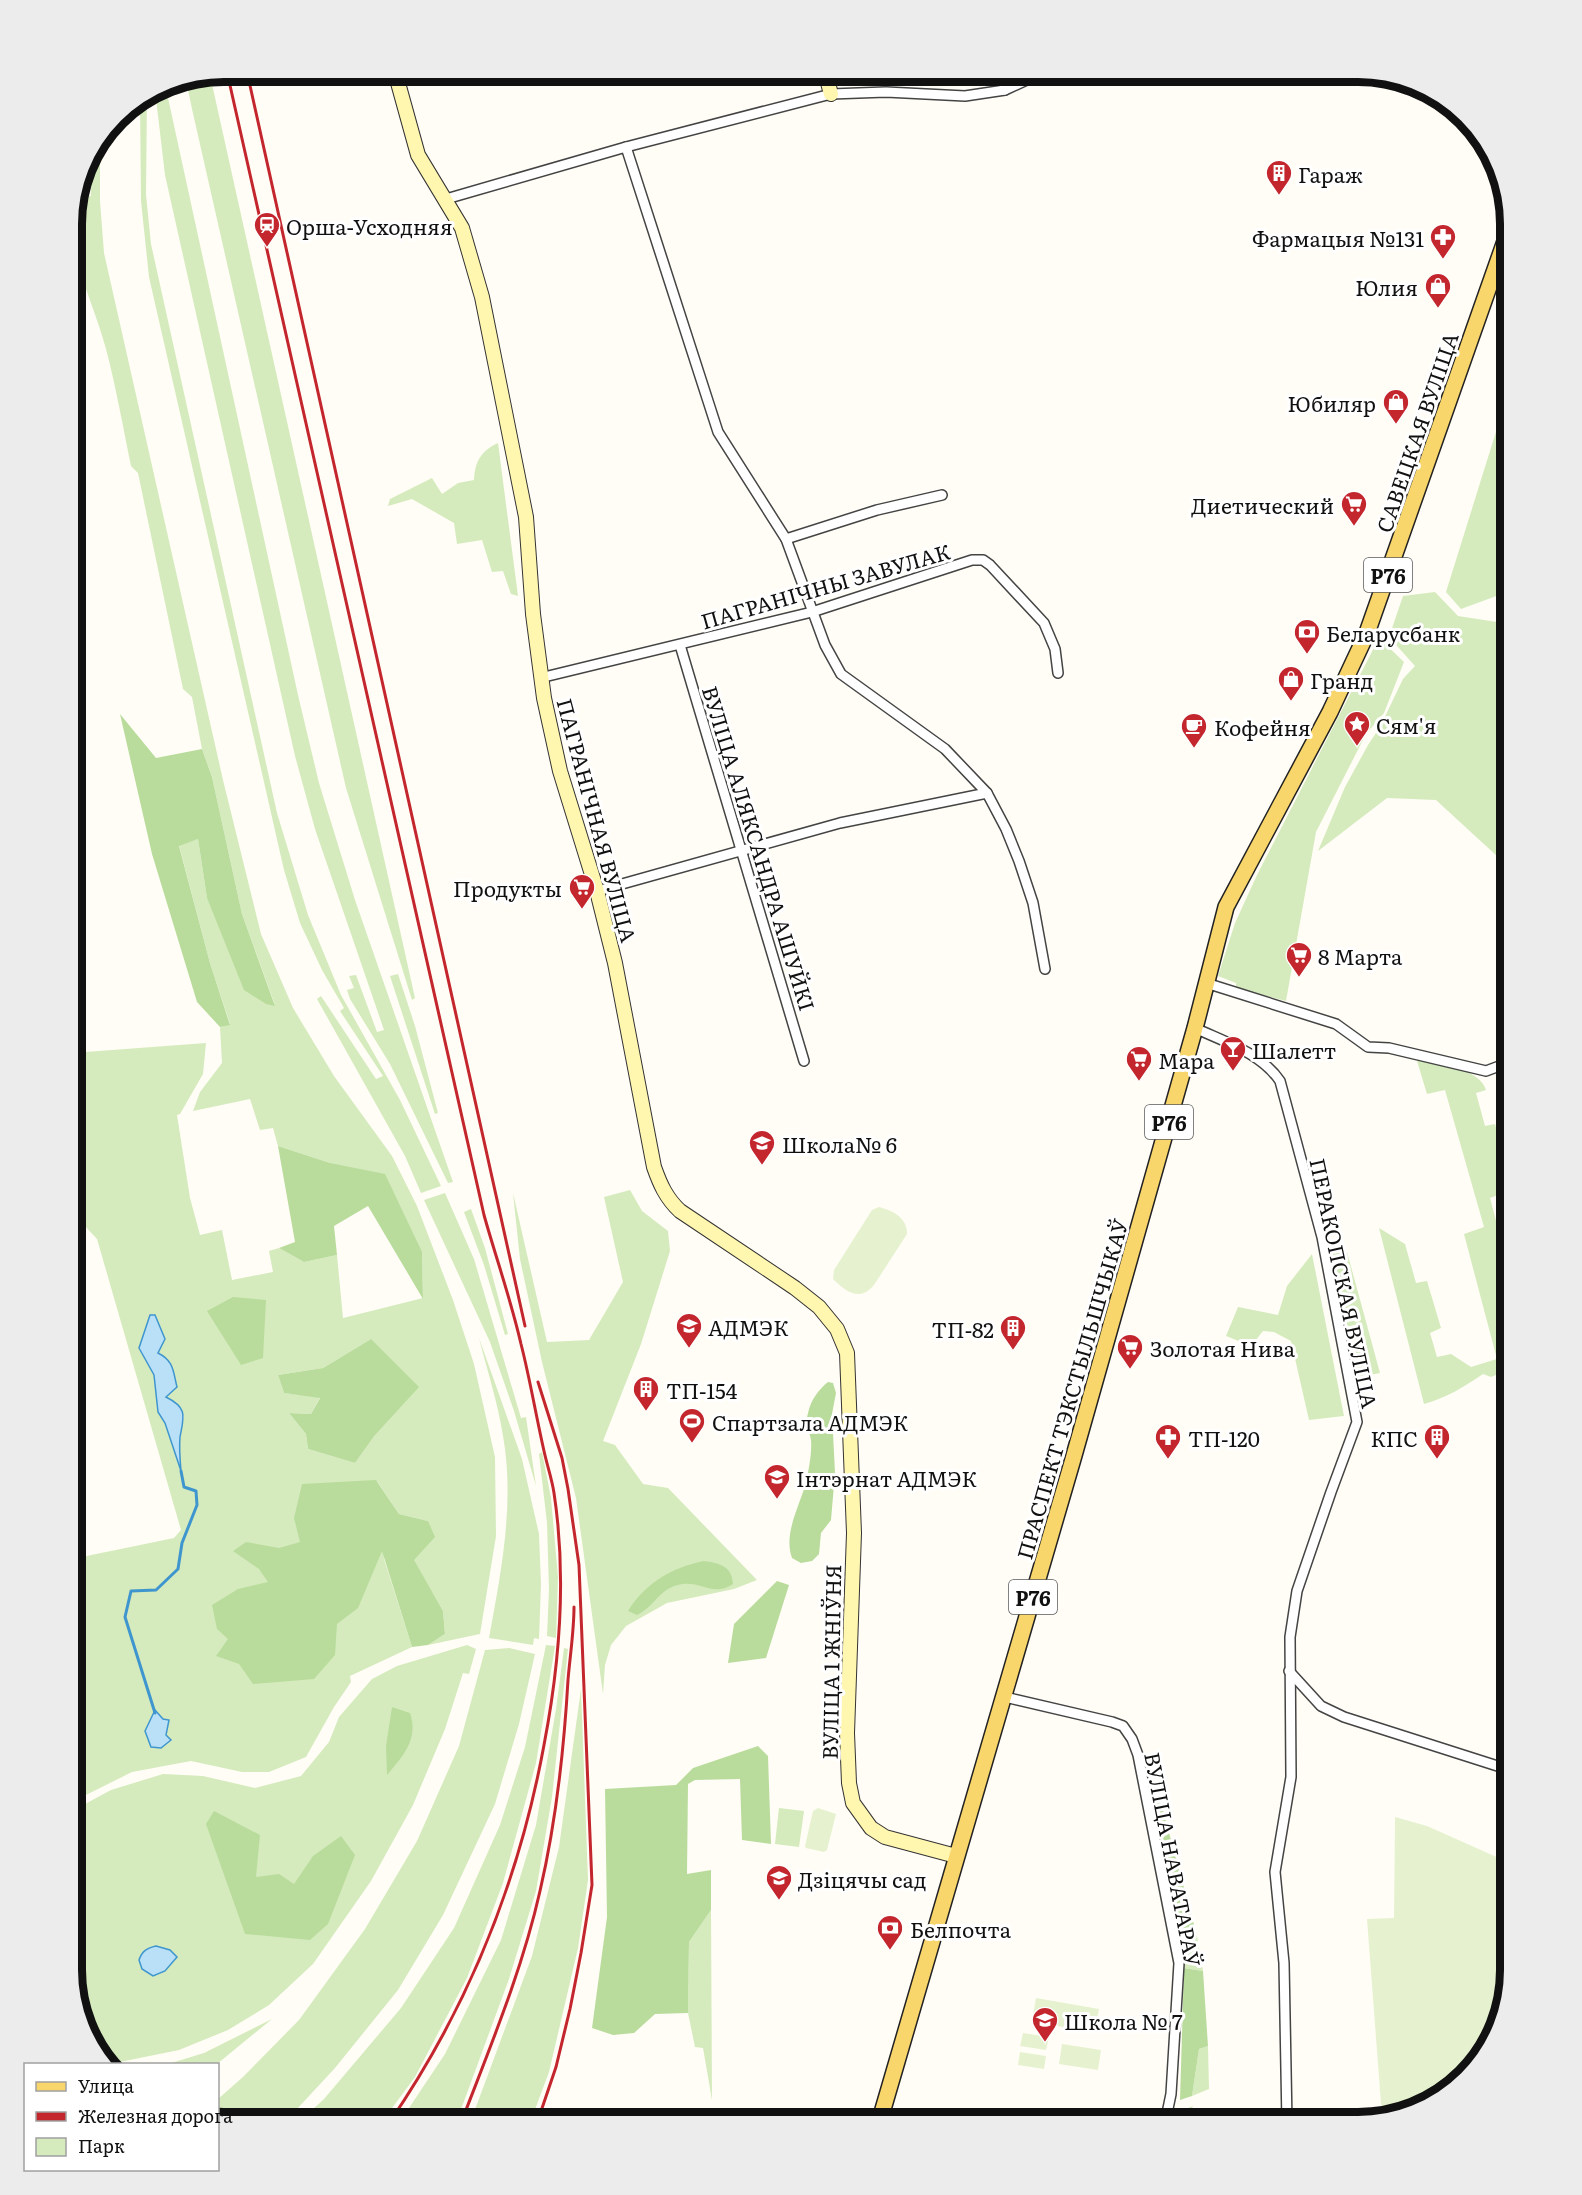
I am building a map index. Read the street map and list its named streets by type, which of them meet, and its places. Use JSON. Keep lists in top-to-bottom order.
{
  "streets": {
    "main road": [
      "САВЕЦКАЯ ВУЛІЦА",
      "Р76",
      "ПАГРАНІЧНАЯ ВУЛІЦА",
      "ПРАСПЕКТ ТЭКСТЫЛЬШЧЫКАЎ",
      "ВУЛІЦА 1 ЖНІЎНЯ"
    ],
    "street": [
      "ПАГРАНІЧНЫ ЗАВУЛАК",
      "ВУЛІЦА АЛЯКСАНДРА АШУЙКІ",
      "ПЕРАКОПСКАЯ ВУЛІЦА",
      "ВУЛІЦА НАВАТАРАЎ"
    ]
  },
  "crossings": [
    ["САВЕЦКАЯ ВУЛІЦА", "ПРАСПЕКТ ТЭКСТЫЛЬШЧЫКАЎ"],
    ["ПАГРАНІЧНЫ ЗАВУЛАК", "ПАГРАНІЧНАЯ ВУЛІЦА"],
    ["ПАГРАНІЧНЫ ЗАВУЛАК", "ВУЛІЦА АЛЯКСАНДРА АШУЙКІ"],
    ["ПАГРАНІЧНАЯ ВУЛІЦА", "ВУЛІЦА 1 ЖНІЎНЯ"],
    ["ПЕРАКОПСКАЯ ВУЛІЦА", "ПРАСПЕКТ ТЭКСТЫЛЬШЧЫКАЎ"],
    ["ПРАСПЕКТ ТЭКСТЫЛЬШЧЫКАЎ", "ВУЛІЦА 1 ЖНІЎНЯ"],
    ["ПРАСПЕКТ ТЭКСТЫЛЬШЧЫКАЎ", "ВУЛІЦА НАВАТАРАЎ"]
  ],
  "places": {
    "building": [
      "Гараж",
      "ТП-82",
      "ТП-154",
      "КПС"
    ],
    "station": ["Орша-Усходняя"],
    "pharmacy": ["Фармацыя №131", "ТП-120"],
    "shop": ["Юлия", "Юбиляр", "Гранд"],
    "supermarket": [
      "Диетический",
      "Продукты",
      "8 Марта",
      "Мара",
      "Золотая Нива"
    ],
    "bank": ["Беларусбанк", "Белпочта"],
    "place": ["Сям'я"],
    "cafe": ["Кофейня"],
    "bar": ["Шалетт"],
    "school or university": [
      "Школа№ 6",
      "АДМЭК",
      "Інтэрнат АДМЭК",
      "Дзіцячы сад",
      "Школа № 7"
    ],
    "sports": ["Спартзала АДМЭК"]
  },
  "legend": ["Улица", "Железная дорога", "Парк"]
}
